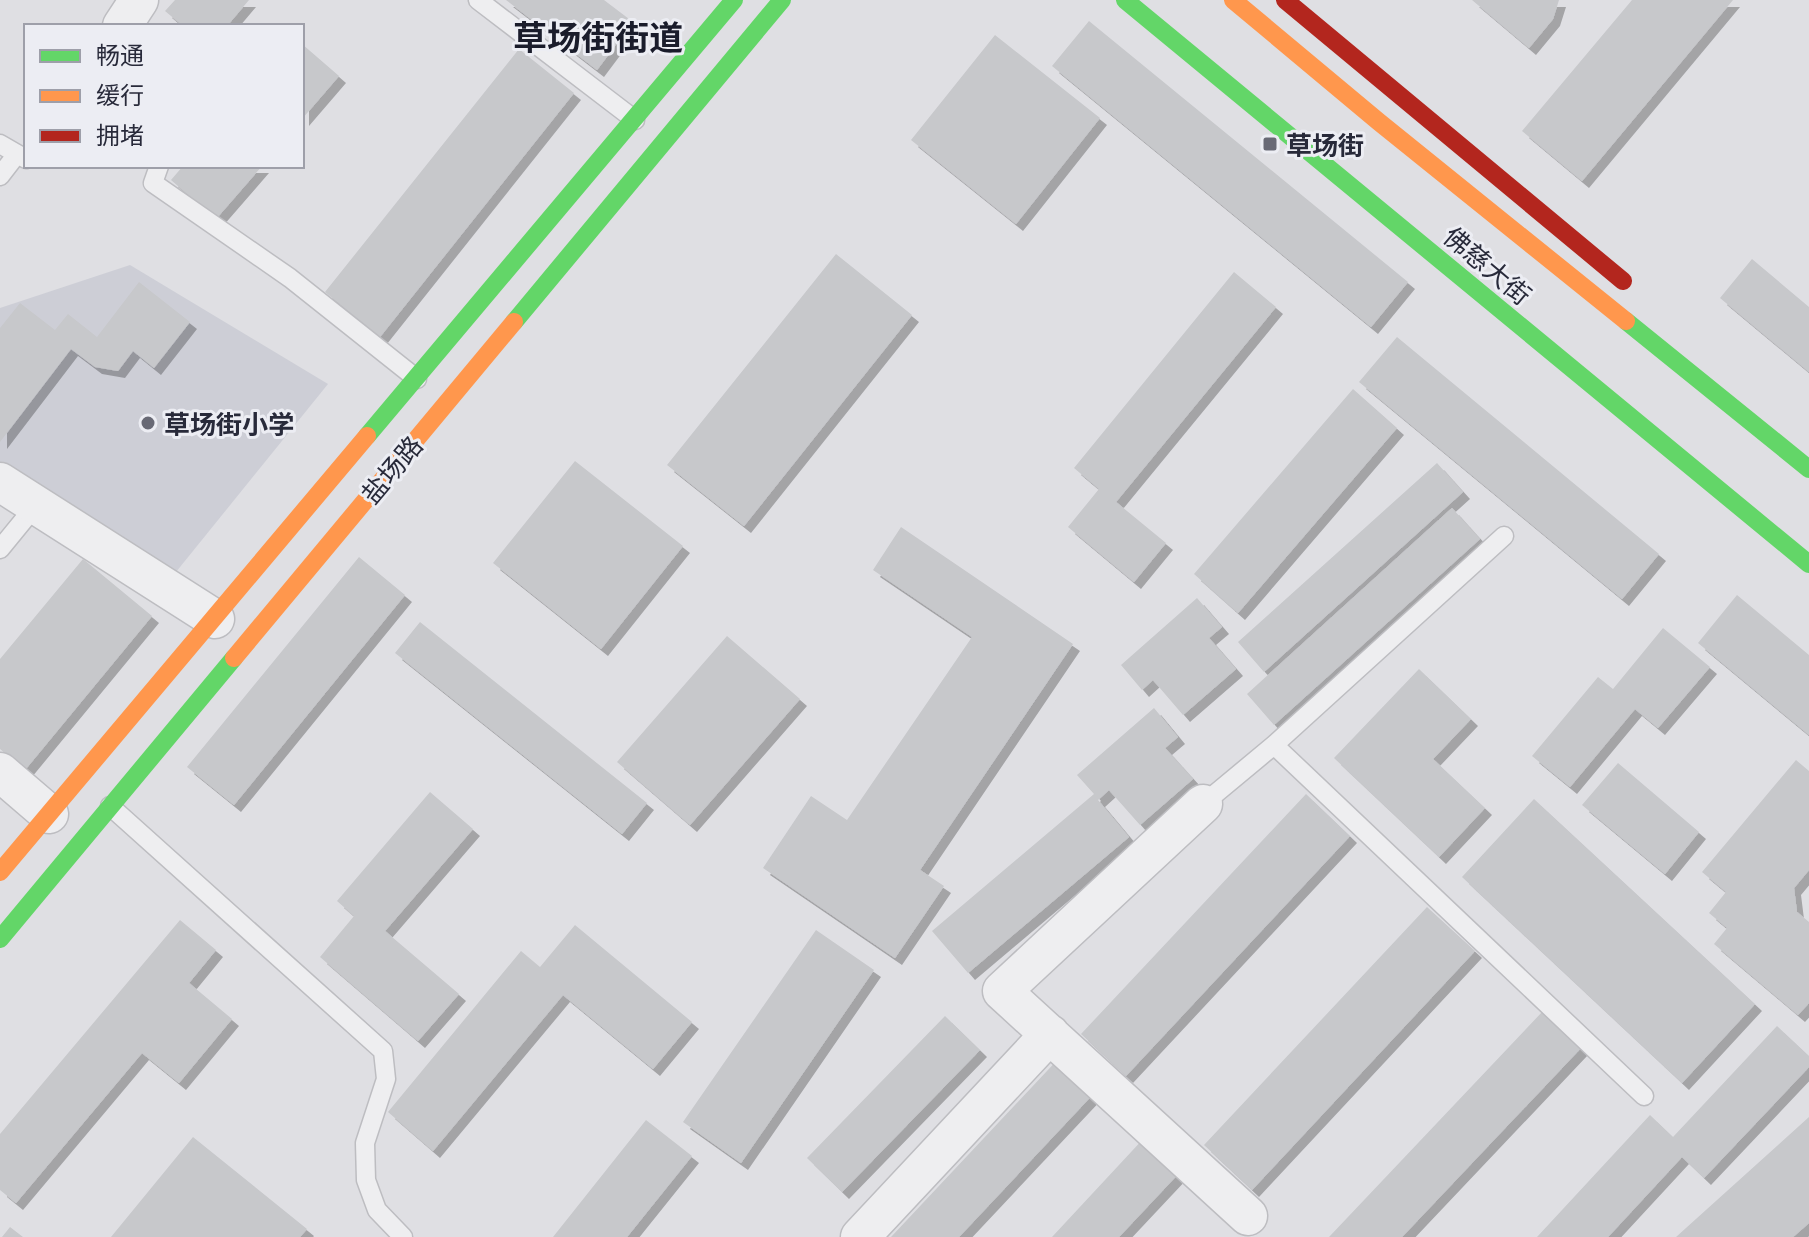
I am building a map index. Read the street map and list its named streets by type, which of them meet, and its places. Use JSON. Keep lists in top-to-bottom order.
{
  "streets": {
    "main road": ["佛慈大街", "盐场路"]
  },
  "districts": ["草场街街道"],
  "places": {
    "transit": ["草场街"],
    "other": ["草场街小学"]
  },
  "legend": ["畅通", "缓行", "拥堵"]
}
